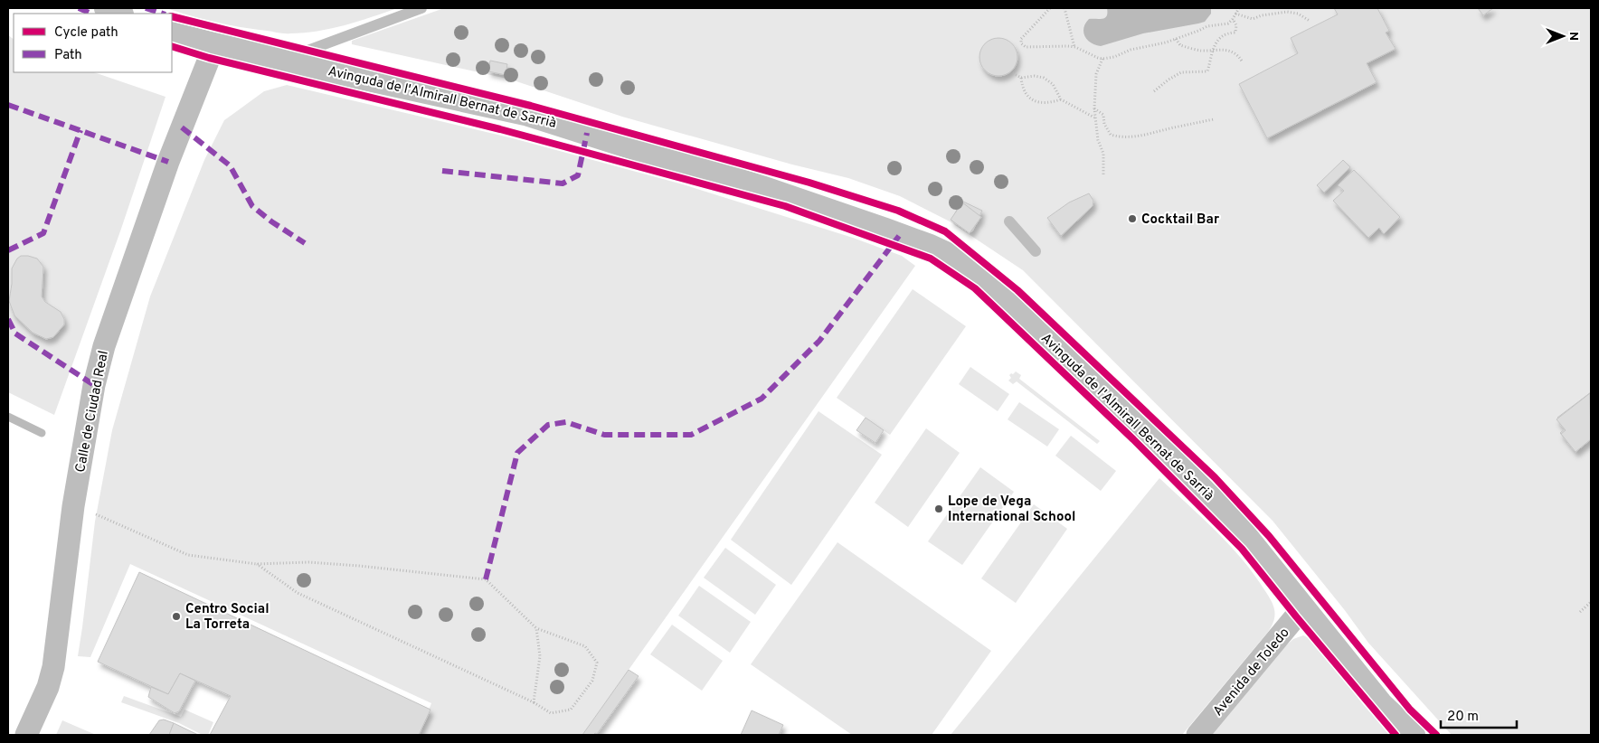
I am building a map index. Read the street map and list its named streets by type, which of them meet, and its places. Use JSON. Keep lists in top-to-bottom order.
{
  "streets": {
    "street": ["Avinguda de l'Almirall Bernat de Sarrià", "Calle de Ciudad Real", "Avenida de Toledo"]
  },
  "crossings": [
    ["Avinguda de l'Almirall Bernat de Sarrià", "Calle de Ciudad Real"],
    ["Avinguda de l'Almirall Bernat de Sarrià", "Avenida de Toledo"]
  ],
  "places": ["Cocktail Bar", "Lope de Vega International School", "Centro Social La Torreta"],
  "legend": ["Cycle path", "Path"],
  "scale_bar": "20 m",
  "north": "right"
}
